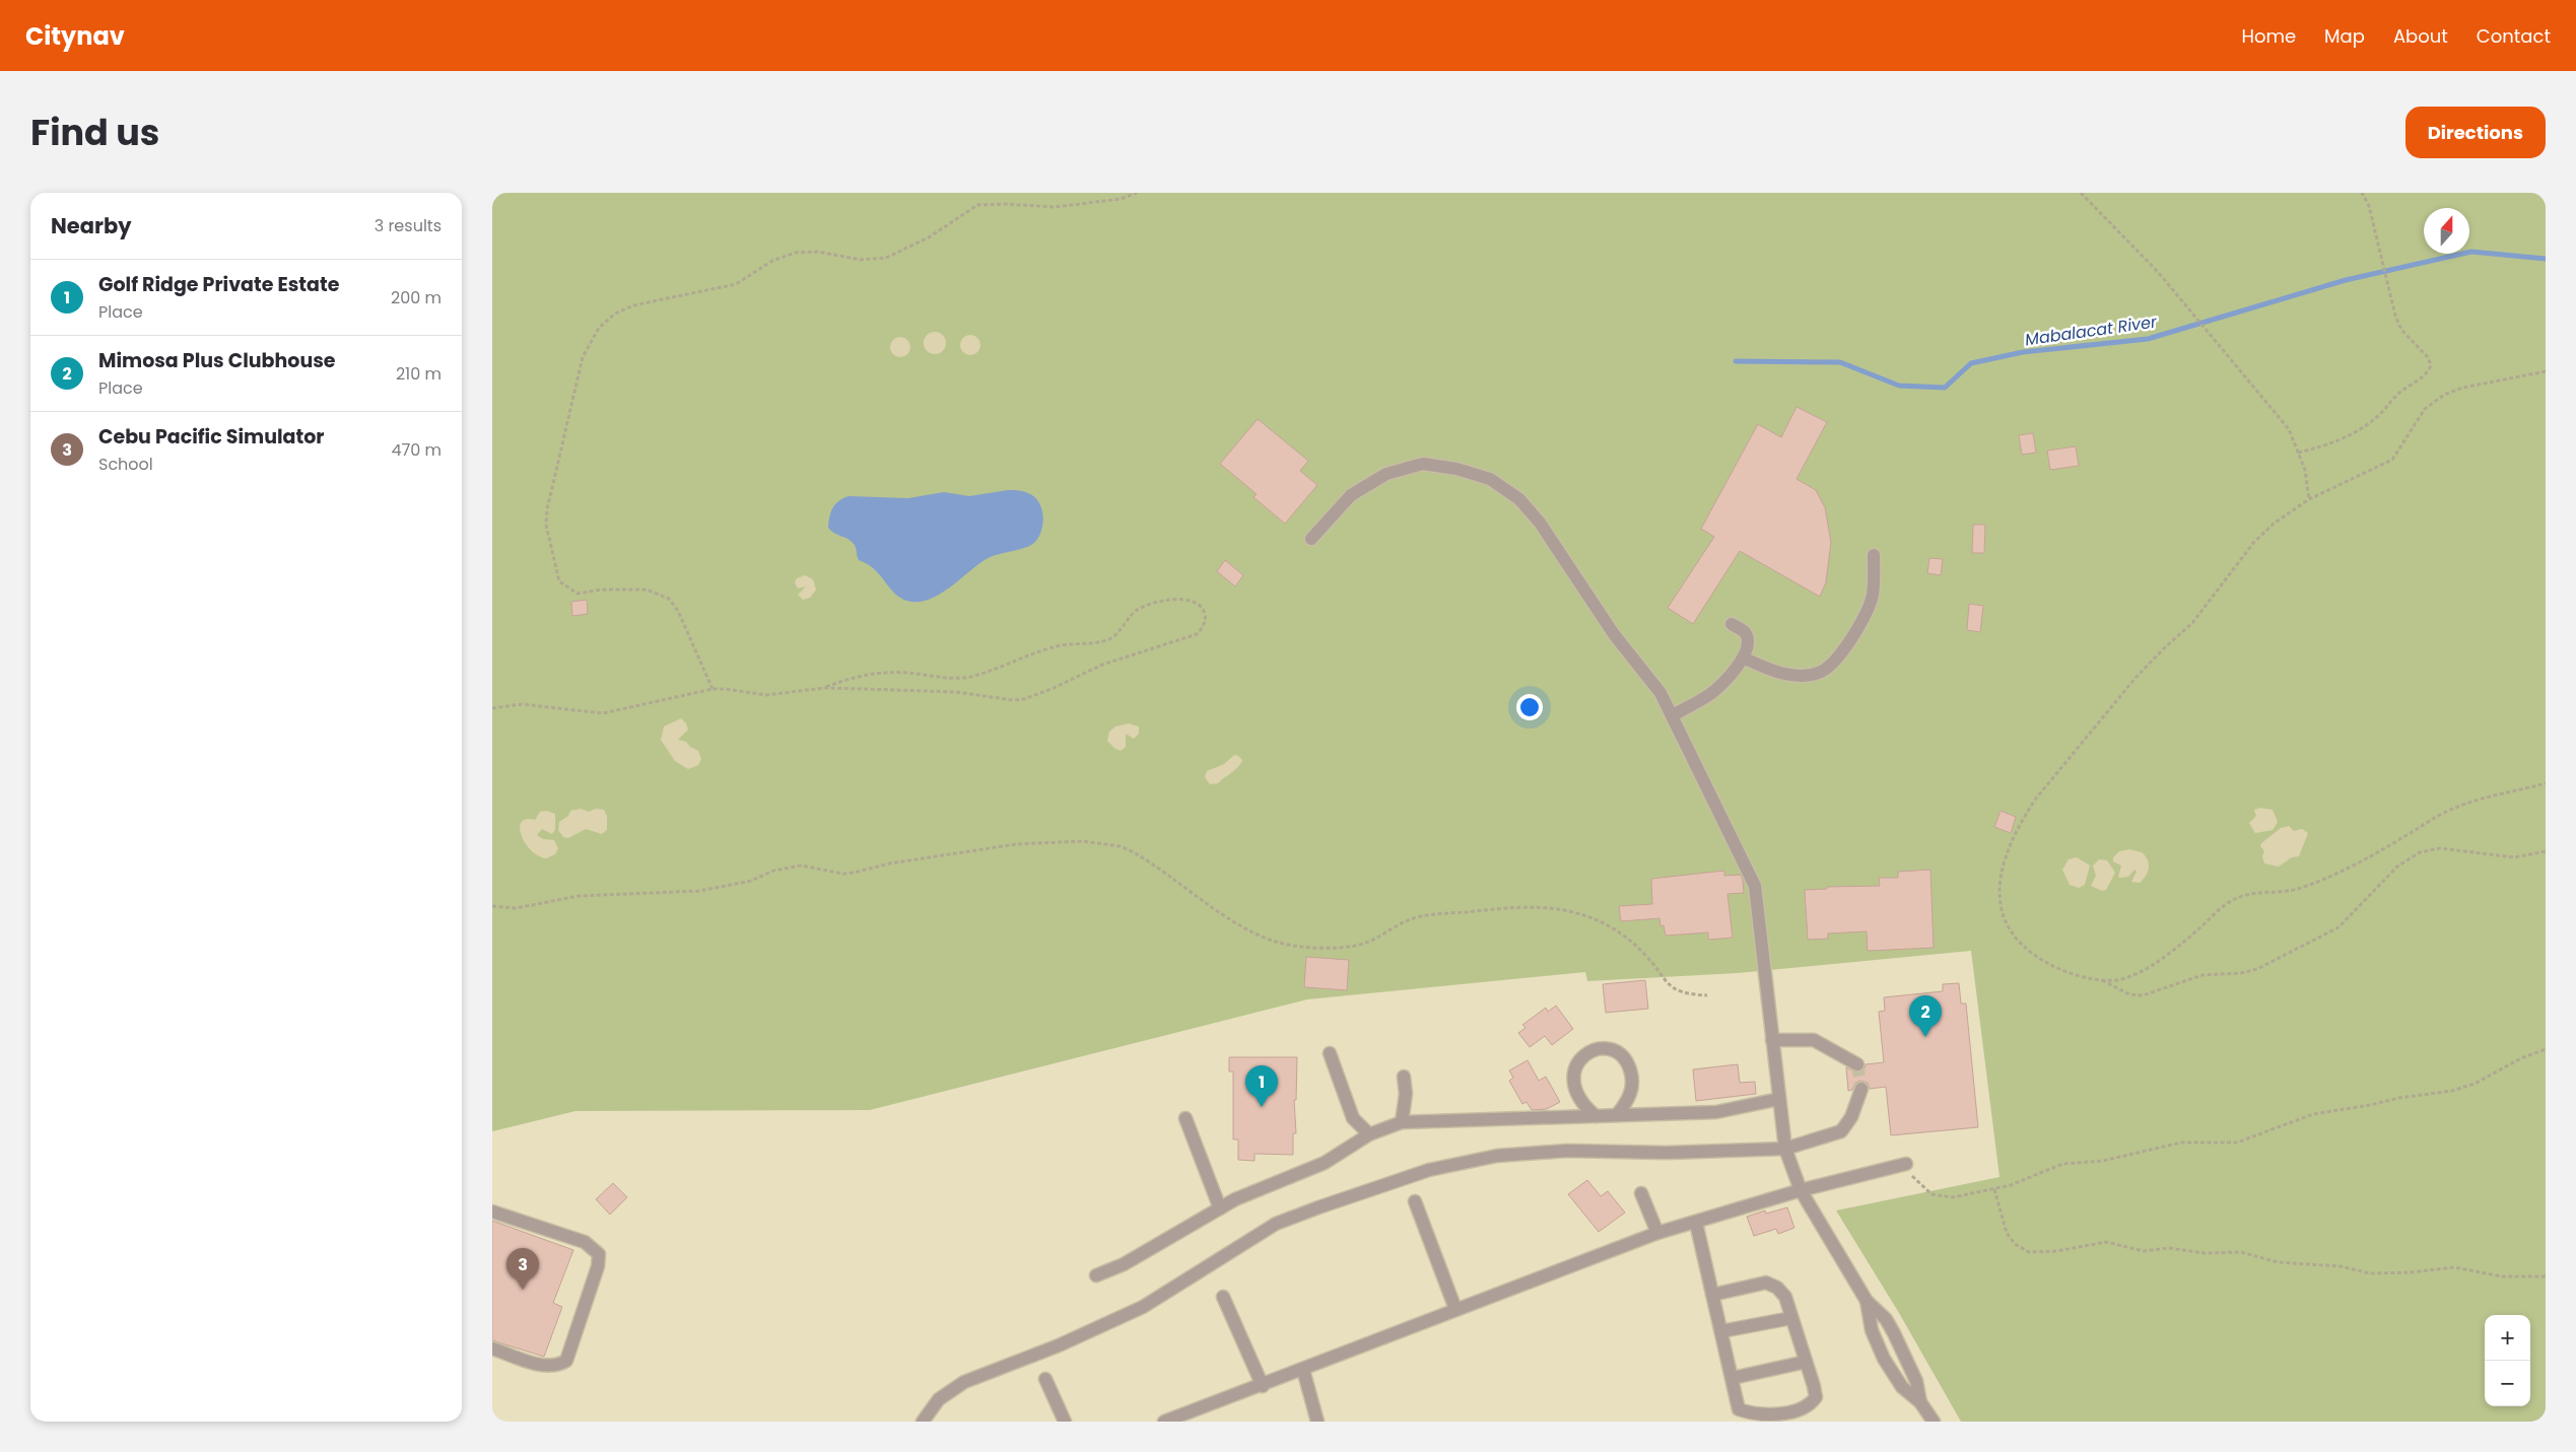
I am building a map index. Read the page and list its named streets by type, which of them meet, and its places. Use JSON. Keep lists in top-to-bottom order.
{
  "water": ["Mabalacat River"],
  "north": "top",
  "page": {
    "header": "Citynav",
    "nav": [
      "Home",
      "Map",
      "About",
      "Contact"
    ],
    "title": "Find us",
    "buttons": "Directions",
    "heading": ["Nearby", "3 results"],
    "list": [
      {
        "mark": "1",
        "name": "Golf Ridge Private Estate",
        "note": "Place",
        "value": "200 m"
      },
      {
        "mark": "2",
        "name": "Mimosa Plus Clubhouse",
        "note": "Place",
        "value": "210 m"
      },
      {
        "mark": "3",
        "name": "Cebu Pacific Simulator",
        "note": "School",
        "value": "470 m"
      }
    ],
    "pins": ["2", "1", "3"],
    "map_buttons": ["+", "−"]
  }
}
